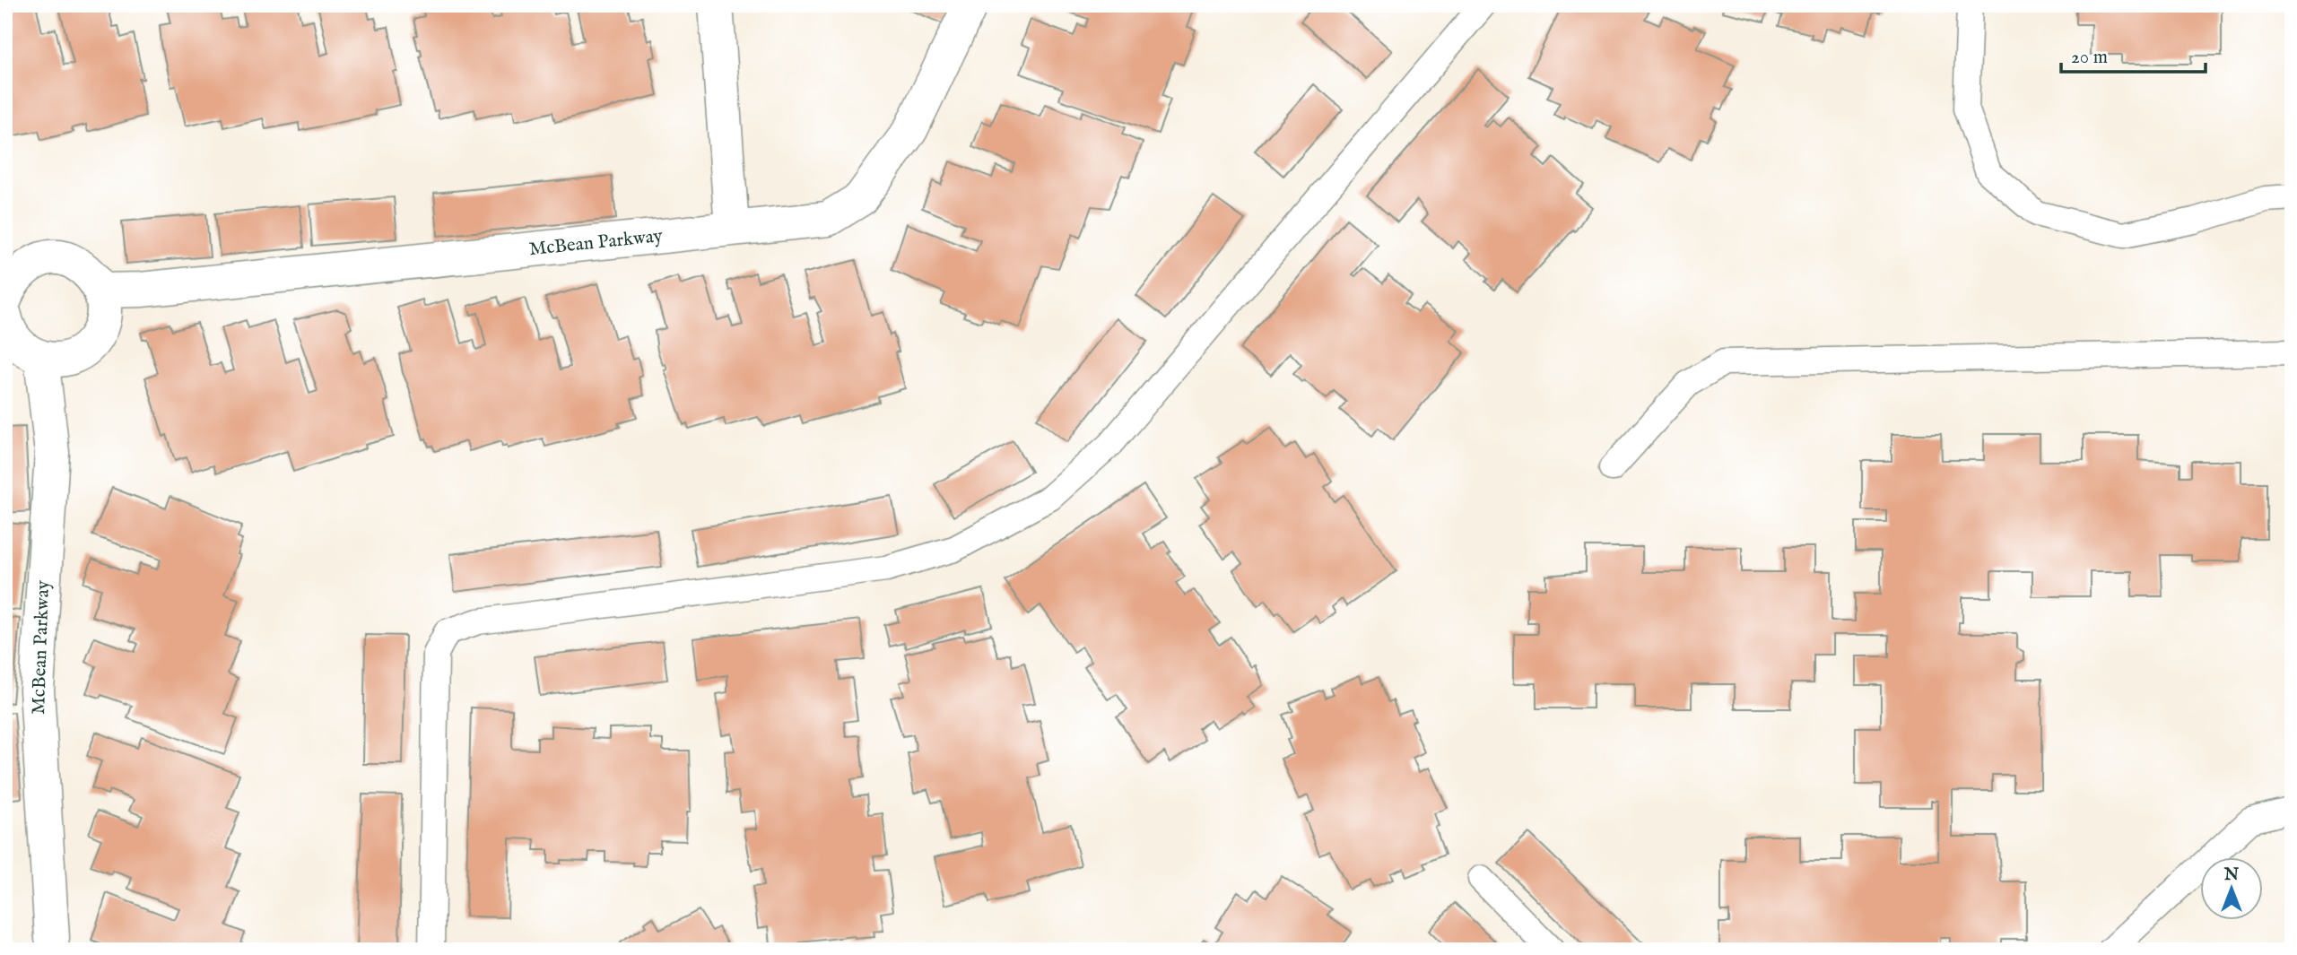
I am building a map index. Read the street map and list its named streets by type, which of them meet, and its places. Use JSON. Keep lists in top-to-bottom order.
{
  "streets": {
    "street": ["McBean Parkway"]
  },
  "scale_bar": "20 m",
  "north": "top"
}
